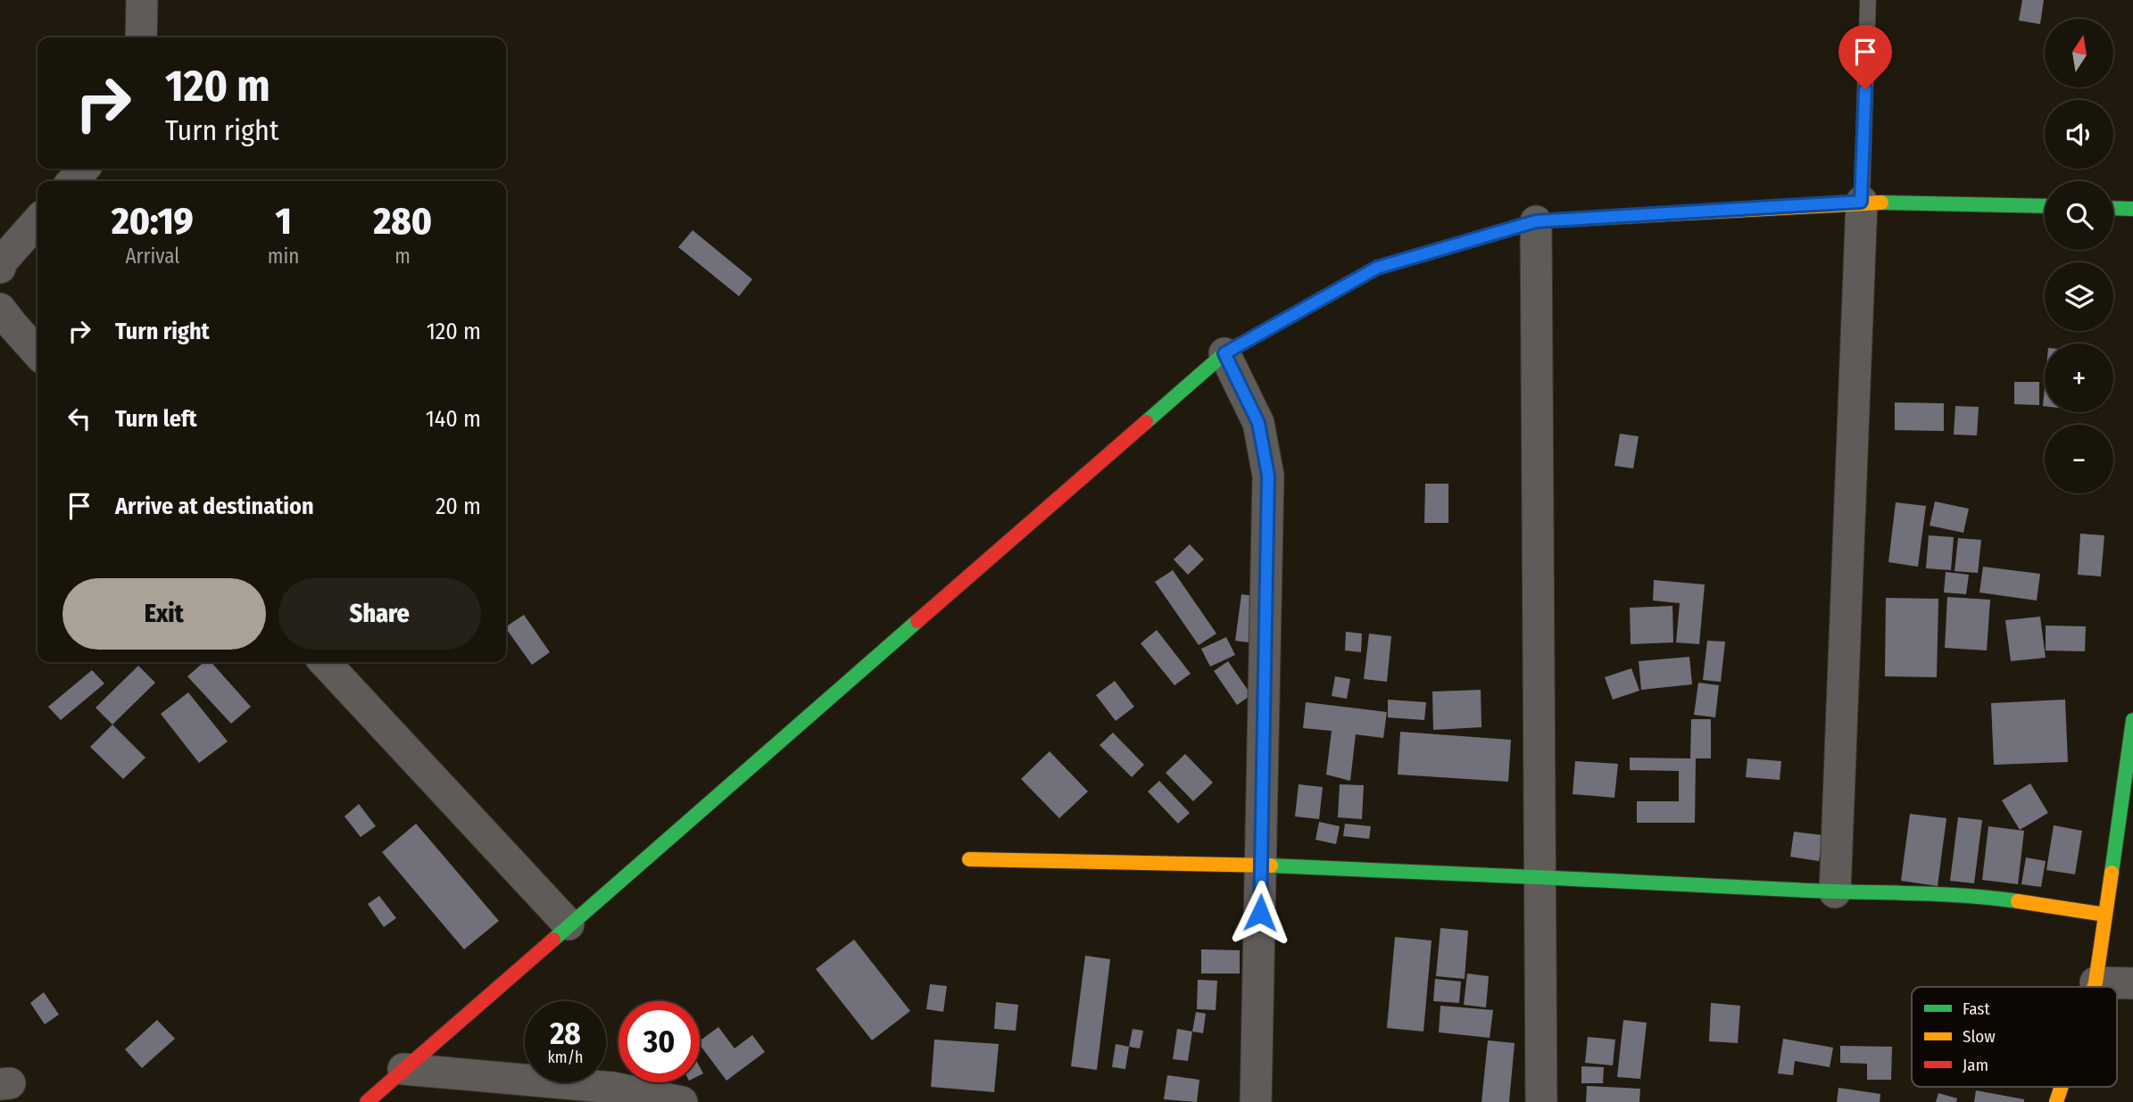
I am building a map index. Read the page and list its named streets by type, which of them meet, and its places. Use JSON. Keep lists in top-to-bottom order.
{
  "legend": ["Fast", "Slow", "Jam"],
  "north": "top",
  "page": {
    "map_buttons": ["+", "−"],
    "turn": ["120 m", "Turn right"],
    "eta": [
      "20:19",
      "Arrival",
      "1",
      "min",
      "280",
      "m"
    ],
    "list": [
      {
        "name": "Turn right",
        "value": "120 m"
      },
      {
        "name": "Turn left",
        "value": "140 m"
      },
      {
        "name": "Arrive at destination",
        "value": "20 m"
      }
    ],
    "buttons": ["Exit", "Share"],
    "speed": "28 km/h",
    "limit": "30"
  }
}
